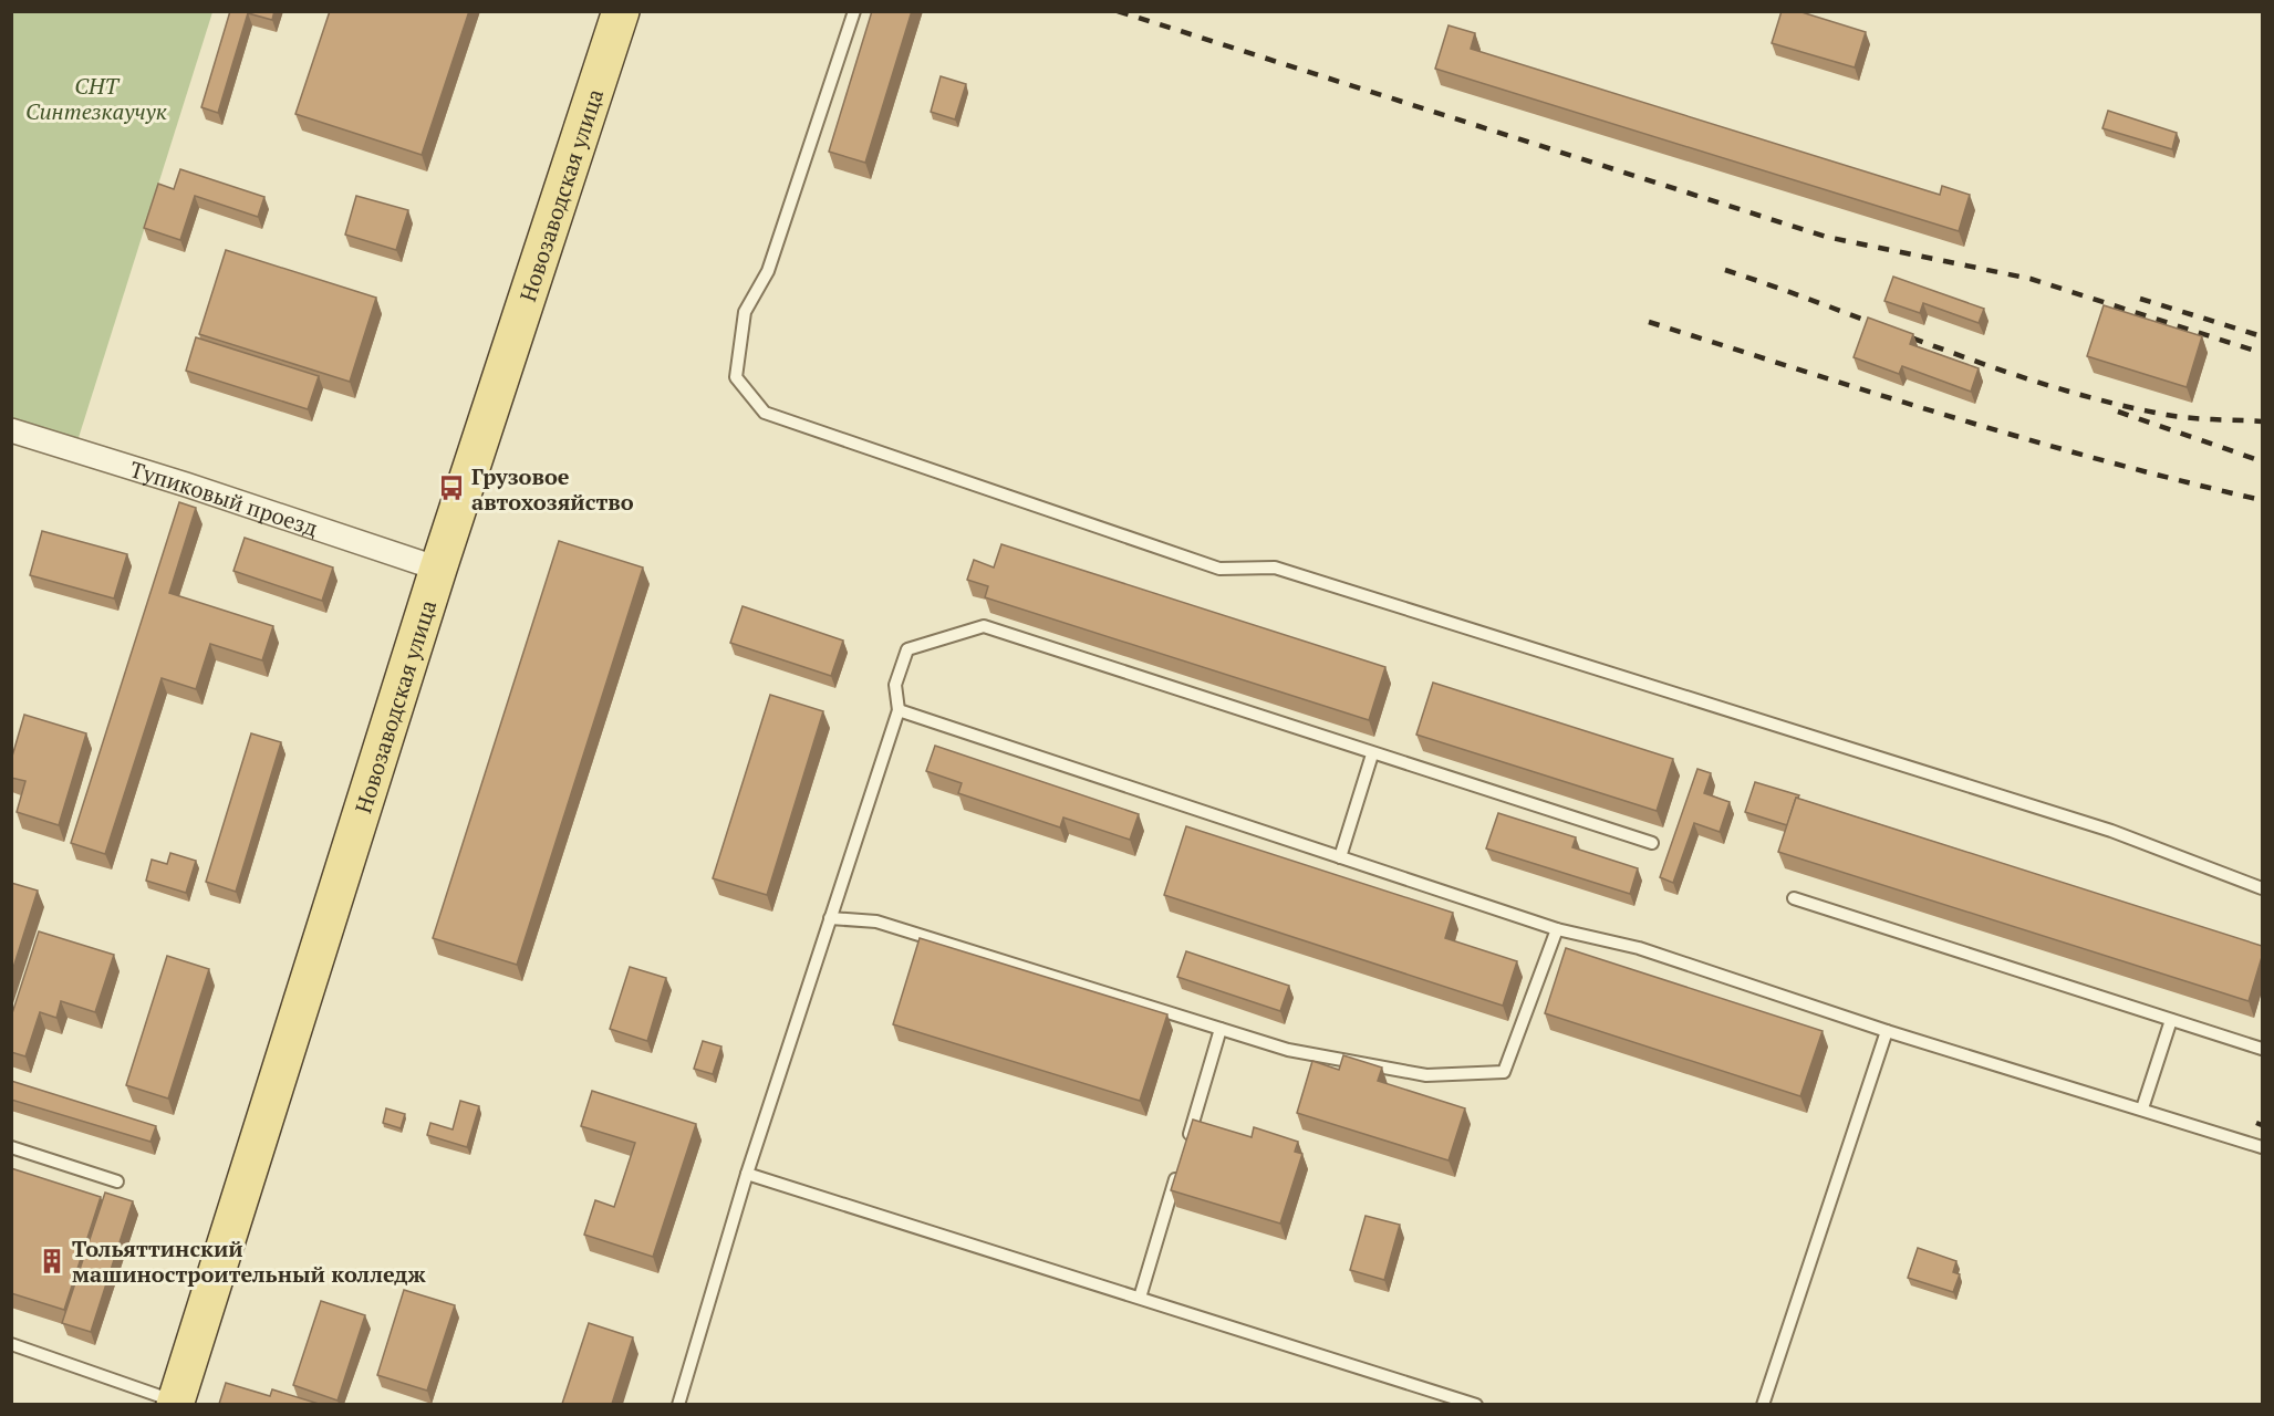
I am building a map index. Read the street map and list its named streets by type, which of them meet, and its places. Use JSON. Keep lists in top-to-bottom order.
{
  "streets": {
    "main road": ["Новозаводская улица"],
    "street": ["Тупиковый проезд"]
  },
  "crossings": [
    ["Новозаводская улица", "Тупиковый проезд"]
  ],
  "parks": ["СНТ Синтезкаучук"],
  "places": {
    "bus stop": ["Грузовое автохозяйство"],
    "building": ["Тольяттинский машиностроительный колледж"]
  }
}
